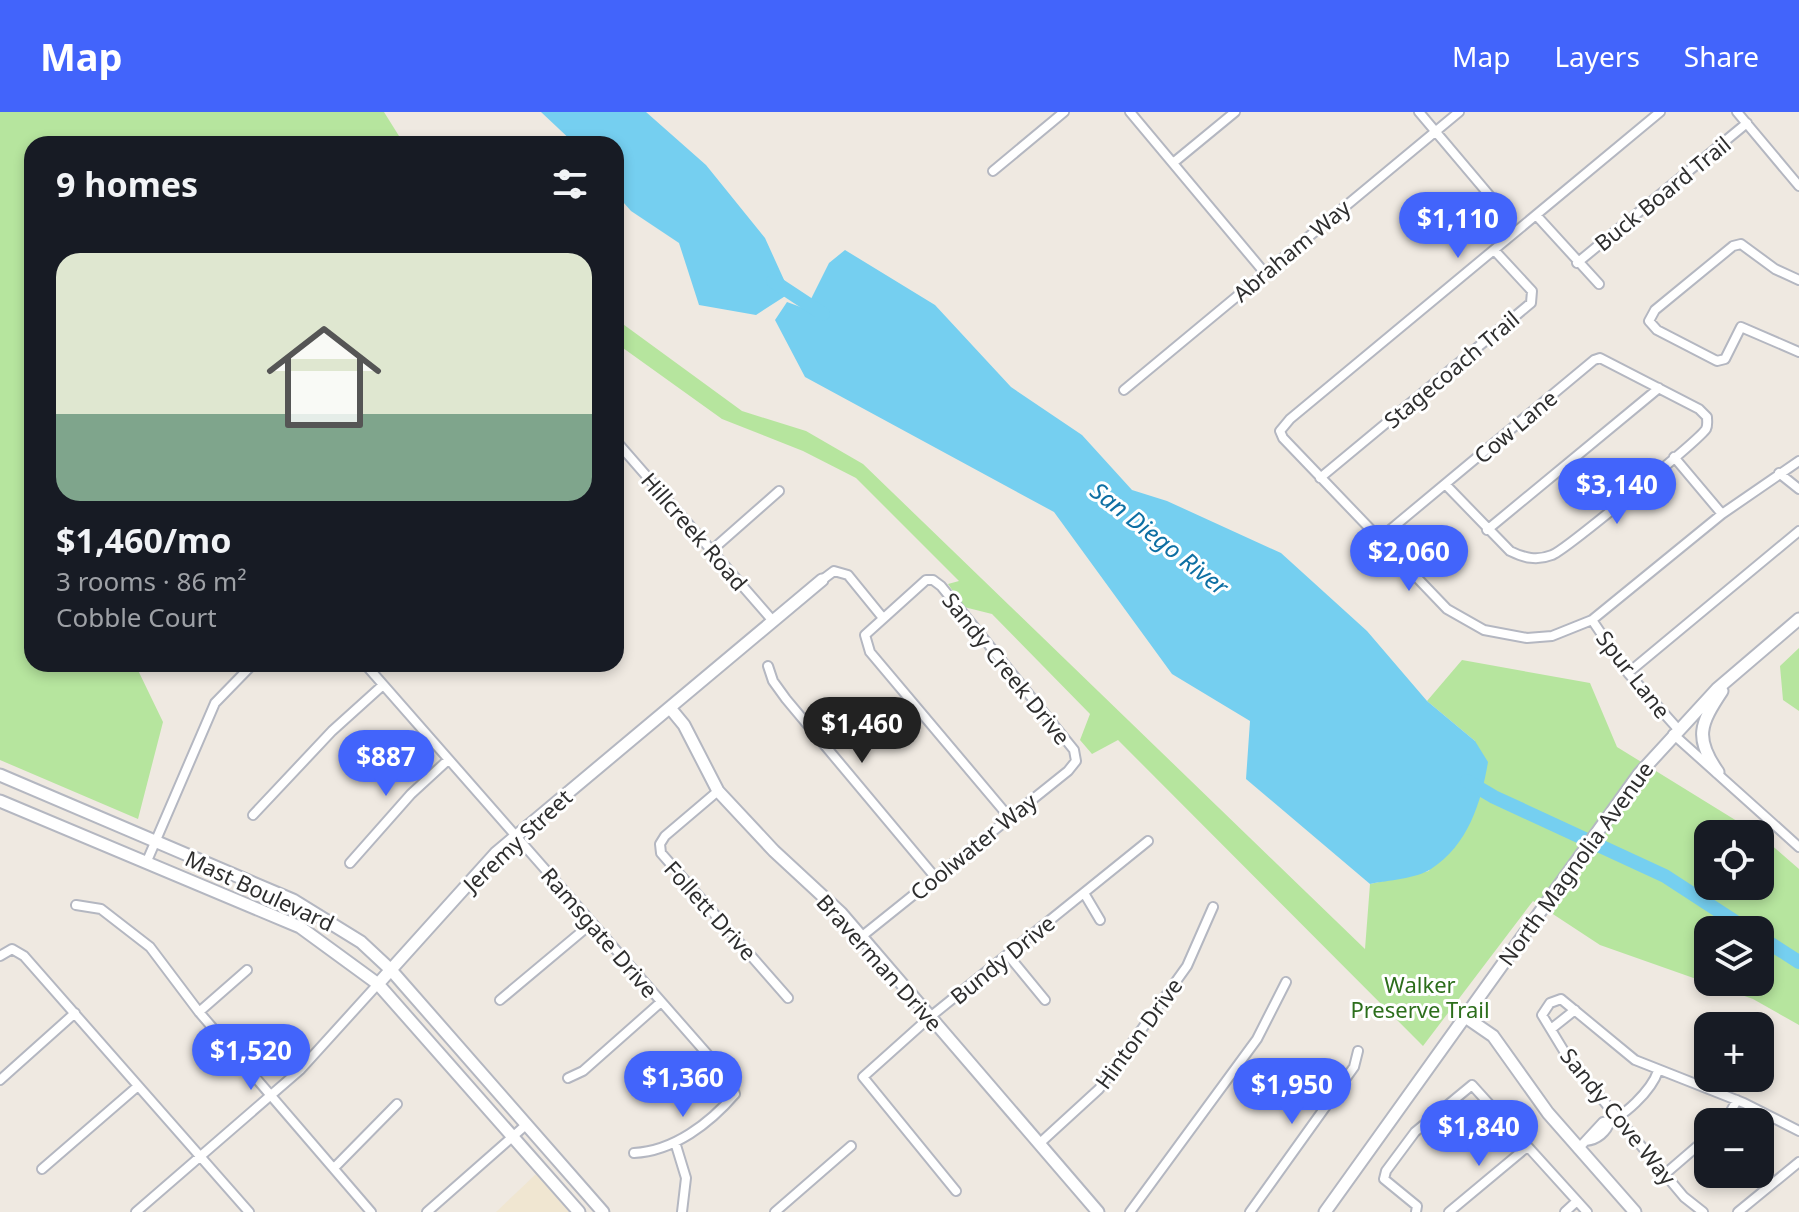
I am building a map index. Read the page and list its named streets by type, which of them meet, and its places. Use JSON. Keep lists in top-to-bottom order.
{
  "streets": {
    "street": [
      "Buck Board Trail",
      "Abraham Way",
      "Stagecoach Trail",
      "Cow Lane",
      "Hillcreek Road",
      "Sandy Creek Drive",
      "Spur Lane",
      "Jeremy Street",
      "Coolwater Way",
      "North Magnolia Avenue",
      "Mast Boulevard",
      "Follett Drive",
      "Ramsgate Drive",
      "Bundy Drive",
      "Braverman Drive",
      "Hinton Drive",
      "Sandy Cove Way"
    ]
  },
  "crossings": [
    ["Hillcreek Road", "Jeremy Street"],
    ["Sandy Creek Drive", "Jeremy Street"],
    ["Sandy Creek Drive", "Coolwater Way"],
    ["Spur Lane", "North Magnolia Avenue"],
    ["Jeremy Street", "Mast Boulevard"],
    ["Jeremy Street", "Ramsgate Drive"],
    ["Jeremy Street", "Braverman Drive"],
    ["Coolwater Way", "Braverman Drive"],
    ["Follett Drive", "Braverman Drive"],
    ["Bundy Drive", "Braverman Drive"],
    ["Braverman Drive", "Hinton Drive"]
  ],
  "water": ["San Diego River"],
  "parks": ["Walker Preserve Trail"],
  "page": {
    "header": "Map",
    "nav": ["Map", "Layers", "Share"],
    "heading": "9 homes",
    "price": [
      "$1,110",
      "$3,140",
      "$2,060",
      "$1,460",
      "$887",
      "$1,520",
      "$1,360",
      "$1,950",
      "$1,840"
    ],
    "list": [
      {
        "name": "$1,460/mo",
        "note": "3 rooms · 86 m² · Cobble Court"
      }
    ],
    "map_buttons": ["+", "−"]
  }
}
